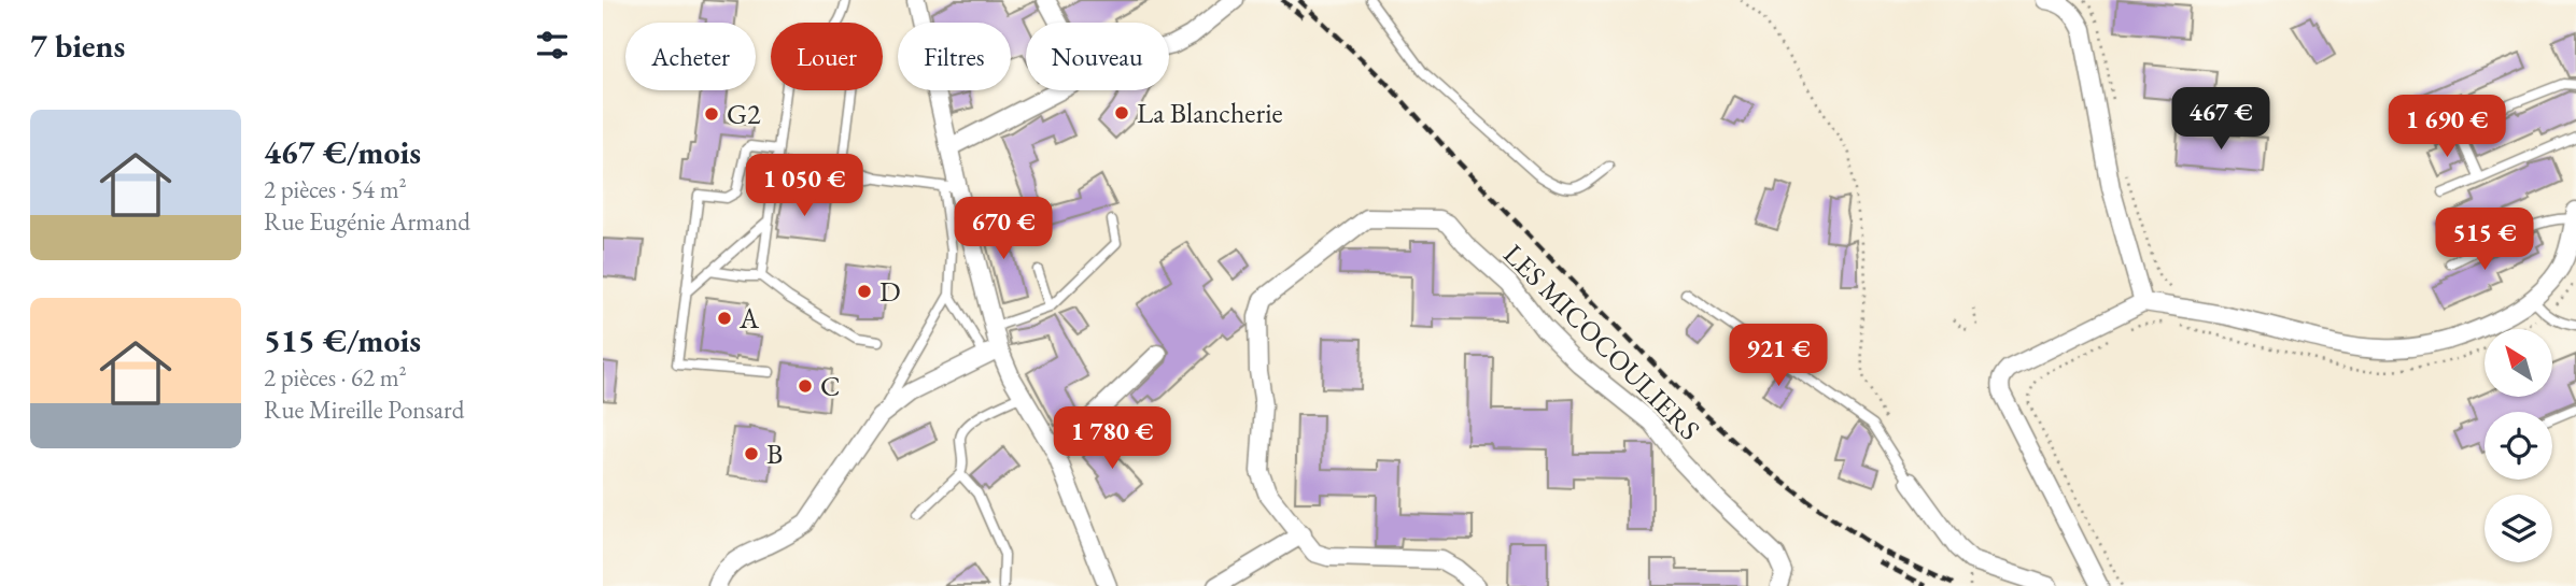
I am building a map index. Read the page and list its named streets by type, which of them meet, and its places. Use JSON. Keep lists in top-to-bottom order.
{
  "streets": {
    "street": ["LES MICOCOULIERS"]
  },
  "places": [
    "La Blancherie",
    "G2",
    "D",
    "A",
    "C",
    "B"
  ],
  "north": "top left",
  "page": {
    "heading": "7 biens",
    "chip": [
      "Acheter",
      "Louer",
      "Filtres",
      "Nouveau"
    ],
    "price": [
      "467 €",
      "1 690 €",
      "1 050 €",
      "670 €",
      "515 €",
      "921 €",
      "1 780 €"
    ],
    "list": [
      {
        "name": "467 €/mois",
        "note": "2 pièces · 54 m² · Rue Eugénie Armand"
      },
      {
        "name": "515 €/mois",
        "note": "2 pièces · 62 m² · Rue Mireille Ponsard"
      }
    ]
  }
}
